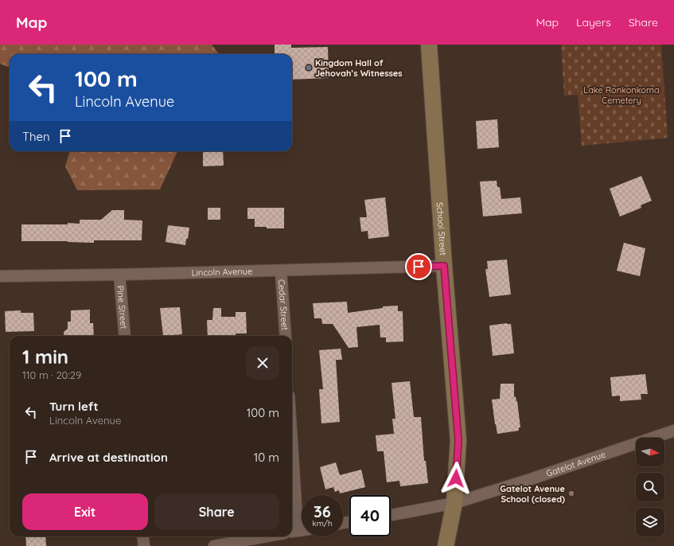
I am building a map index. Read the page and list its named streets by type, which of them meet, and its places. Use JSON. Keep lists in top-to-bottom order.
{
  "streets": {
    "street": [
      "School Street",
      "Lincoln Avenue",
      "Cedar Street",
      "Pine Street",
      "Gatelot Avenue"
    ]
  },
  "crossings": [
    ["School Street", "Lincoln Avenue"],
    ["School Street", "Gatelot Avenue"],
    ["Lincoln Avenue", "Cedar Street"],
    ["Lincoln Avenue", "Pine Street"]
  ],
  "parks": ["Lake Ronkonkoma Cemetery"],
  "places": ["Kingdom Hall of Jehovah’s Witnesses", "Gatelot Avenue School (closed)"],
  "north": "right",
  "page": {
    "header": "Map",
    "nav": ["Map", "Layers", "Share"],
    "turn": ["100 m", "Lincoln Avenue"],
    "then": "Then",
    "heading": ["1 min", "110 m · 20:29"],
    "list": [
      {
        "name": "Turn left",
        "note": "Lincoln Avenue",
        "value": "100 m"
      },
      {
        "name": "Arrive at destination",
        "value": "10 m"
      }
    ],
    "buttons": ["Exit", "Share"],
    "speed": "36 km/h",
    "limit": "40"
  }
}
